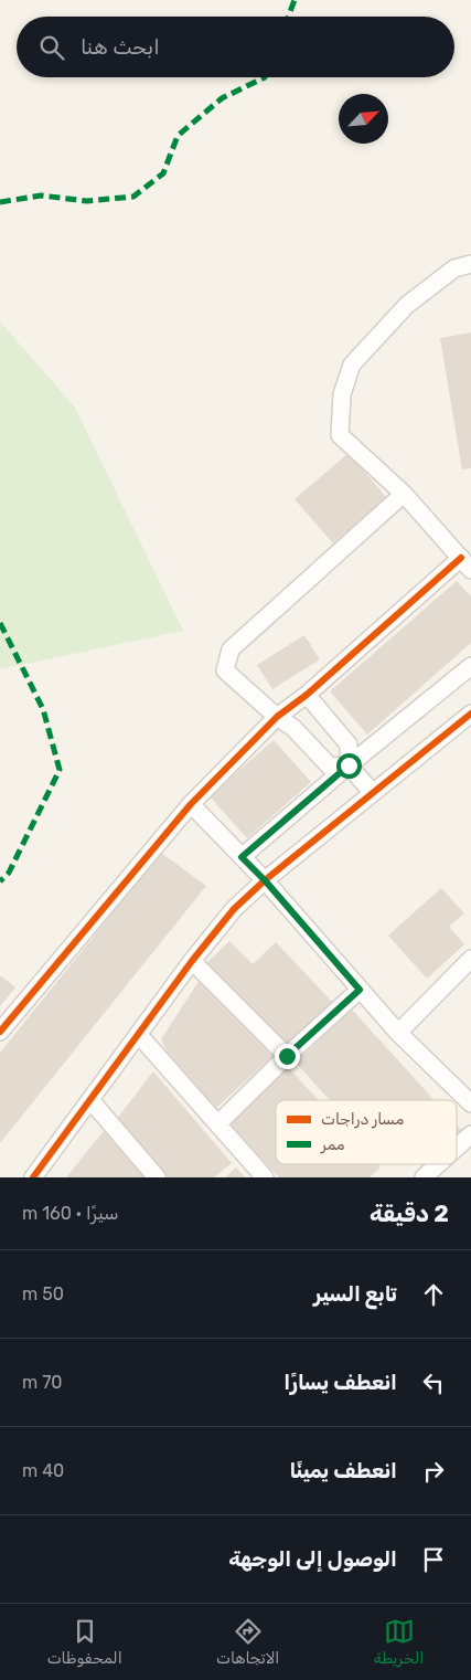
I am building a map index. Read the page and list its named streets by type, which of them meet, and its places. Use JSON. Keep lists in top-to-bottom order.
{
  "legend": ["مسار دراجات", "ممر"],
  "north": "top right",
  "page": {
    "search": "ابحث هنا",
    "heading": ["2 دقيقة", "سيرًا · 160 m"],
    "list": [
      ["تابع السير", "50 m"],
      ["انعطف يسارًا", "70 m"],
      ["انعطف يمينًا", "40 m"],
      "الوصول إلى الوجهة"
    ],
    "nav": ["الخريطة", "الاتجاهات", "المحفوظات"]
  }
}
